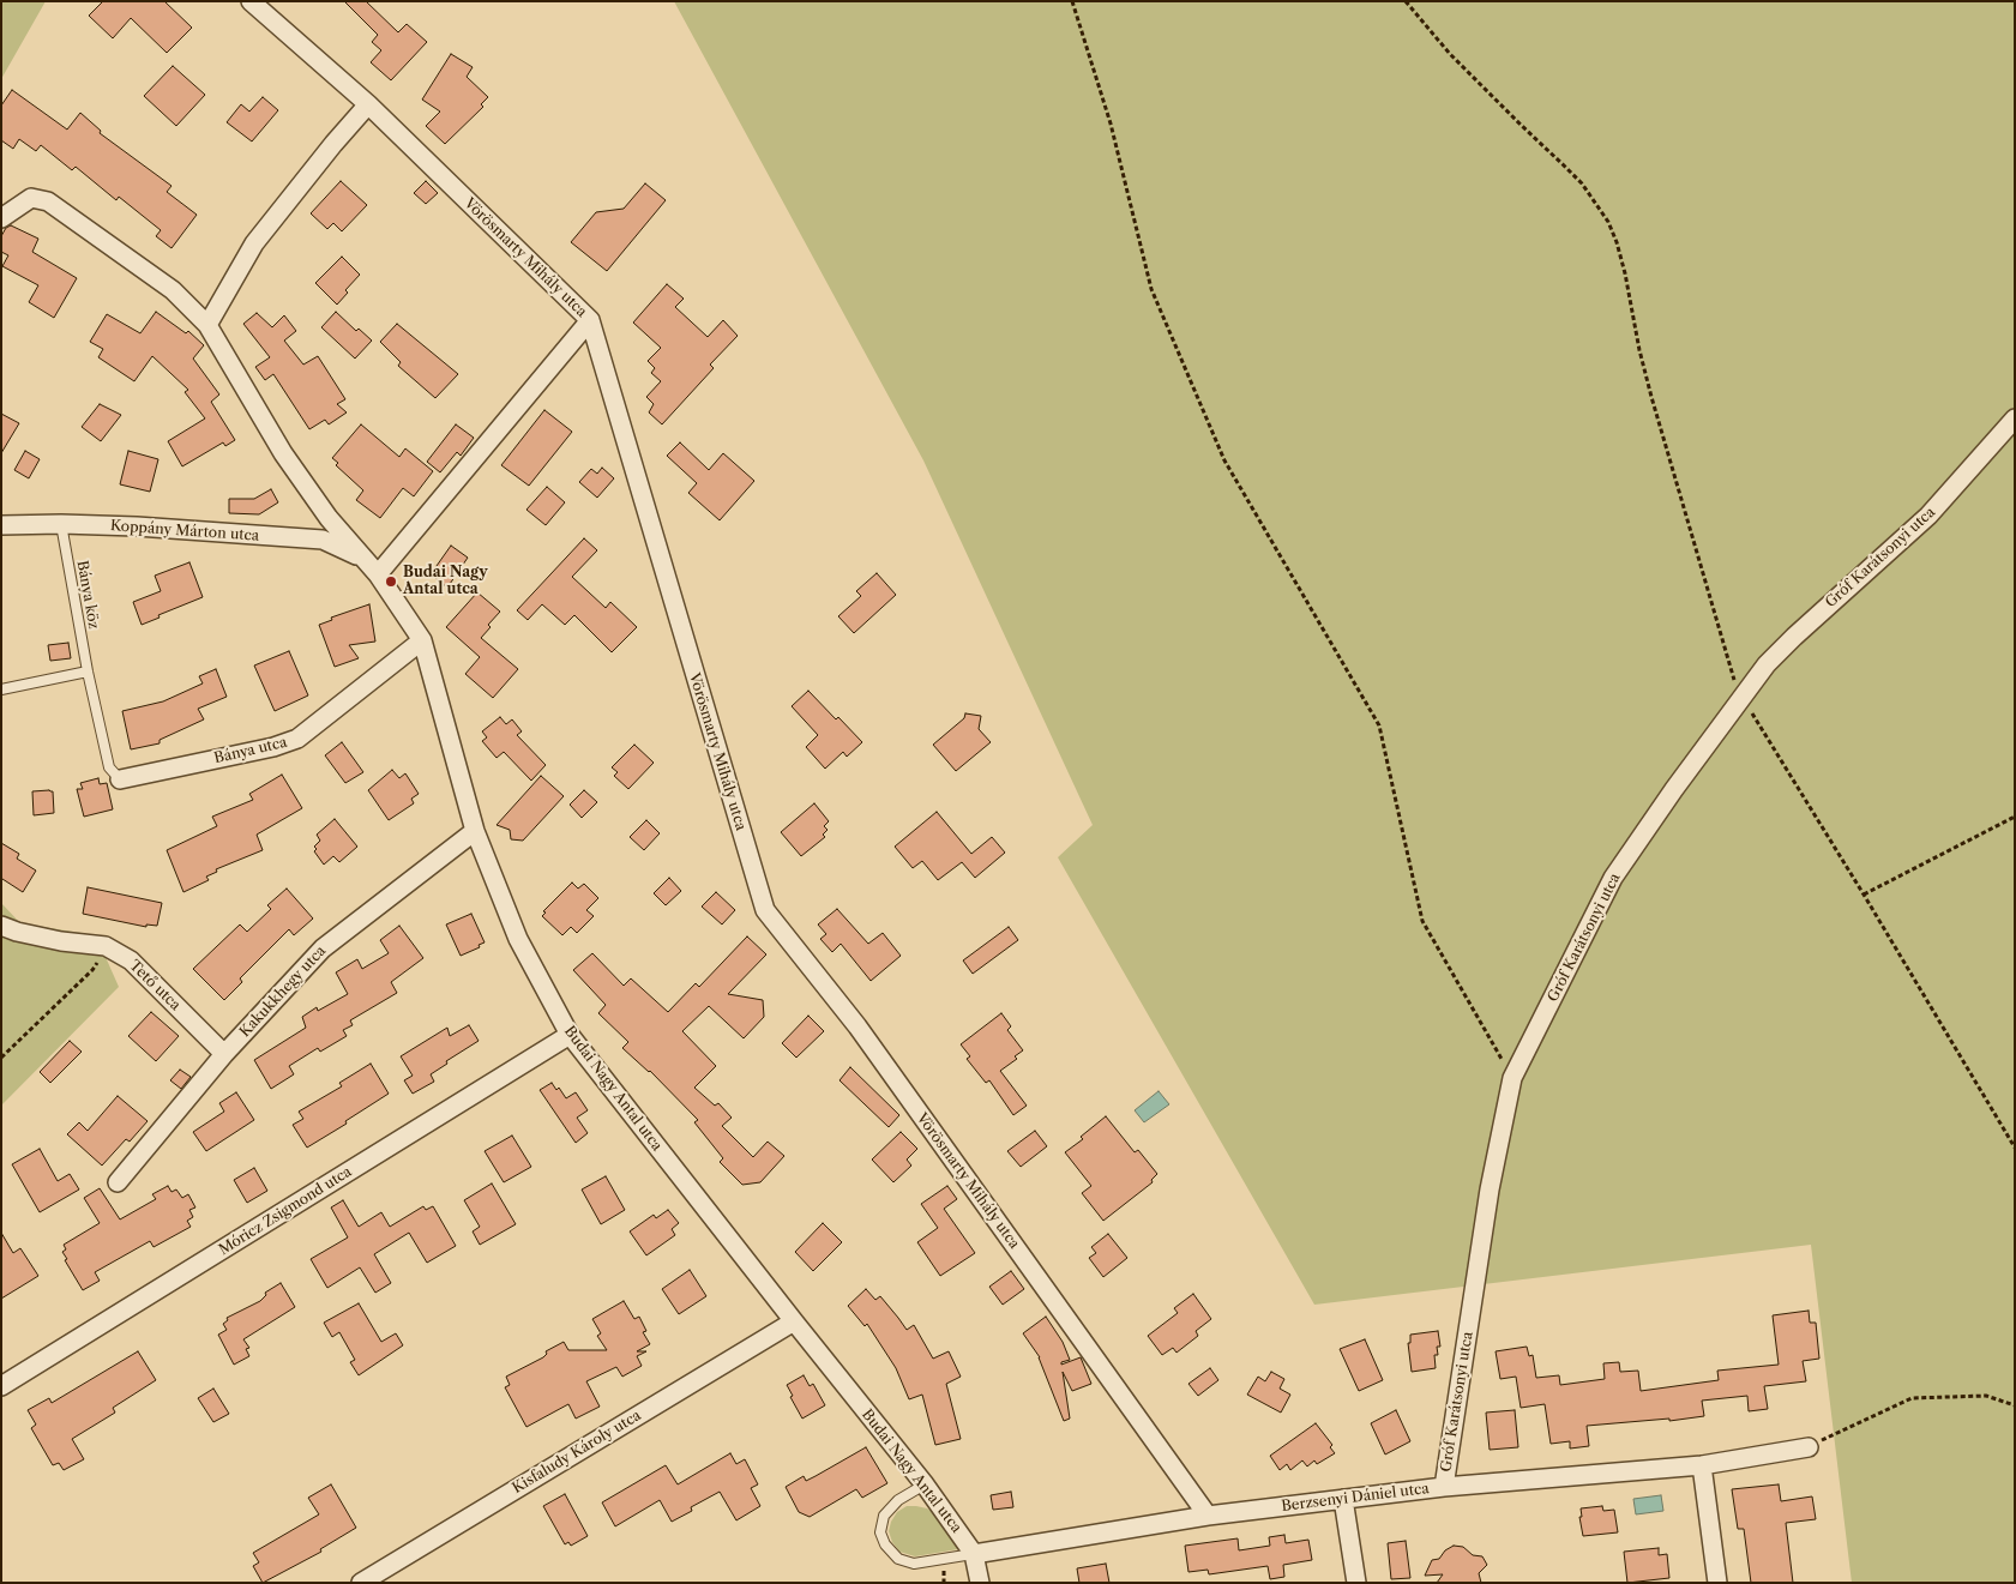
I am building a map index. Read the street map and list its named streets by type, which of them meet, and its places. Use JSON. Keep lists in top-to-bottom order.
{
  "streets": {
    "street": [
      "Vörösmarty Mihály utca",
      "Koppány Márton utca",
      "Gróf Karátsonyi utca",
      "Bánya utca",
      "Tető utca",
      "Kakukkhegy utca",
      "Budai Nagy Antal utca",
      "Móricz Zsigmond utca",
      "Kisfaludy Károly utca",
      "Berzsenyi Dániel utca"
    ],
    "lane": ["Bánya köz"]
  },
  "crossings": [
    ["Vörösmarty Mihály utca", "Berzsenyi Dániel utca"],
    ["Koppány Márton utca", "Bánya köz"],
    ["Koppány Márton utca", "Budai Nagy Antal utca"],
    ["Gróf Karátsonyi utca", "Berzsenyi Dániel utca"],
    ["Bánya köz", "Bánya utca"],
    ["Bánya utca", "Budai Nagy Antal utca"],
    ["Tető utca", "Kakukkhegy utca"],
    ["Kakukkhegy utca", "Budai Nagy Antal utca"],
    ["Budai Nagy Antal utca", "Móricz Zsigmond utca"],
    ["Budai Nagy Antal utca", "Kisfaludy Károly utca"],
    ["Budai Nagy Antal utca", "Berzsenyi Dániel utca"]
  ],
  "places": ["Budai Nagy Antal utca"]
}
